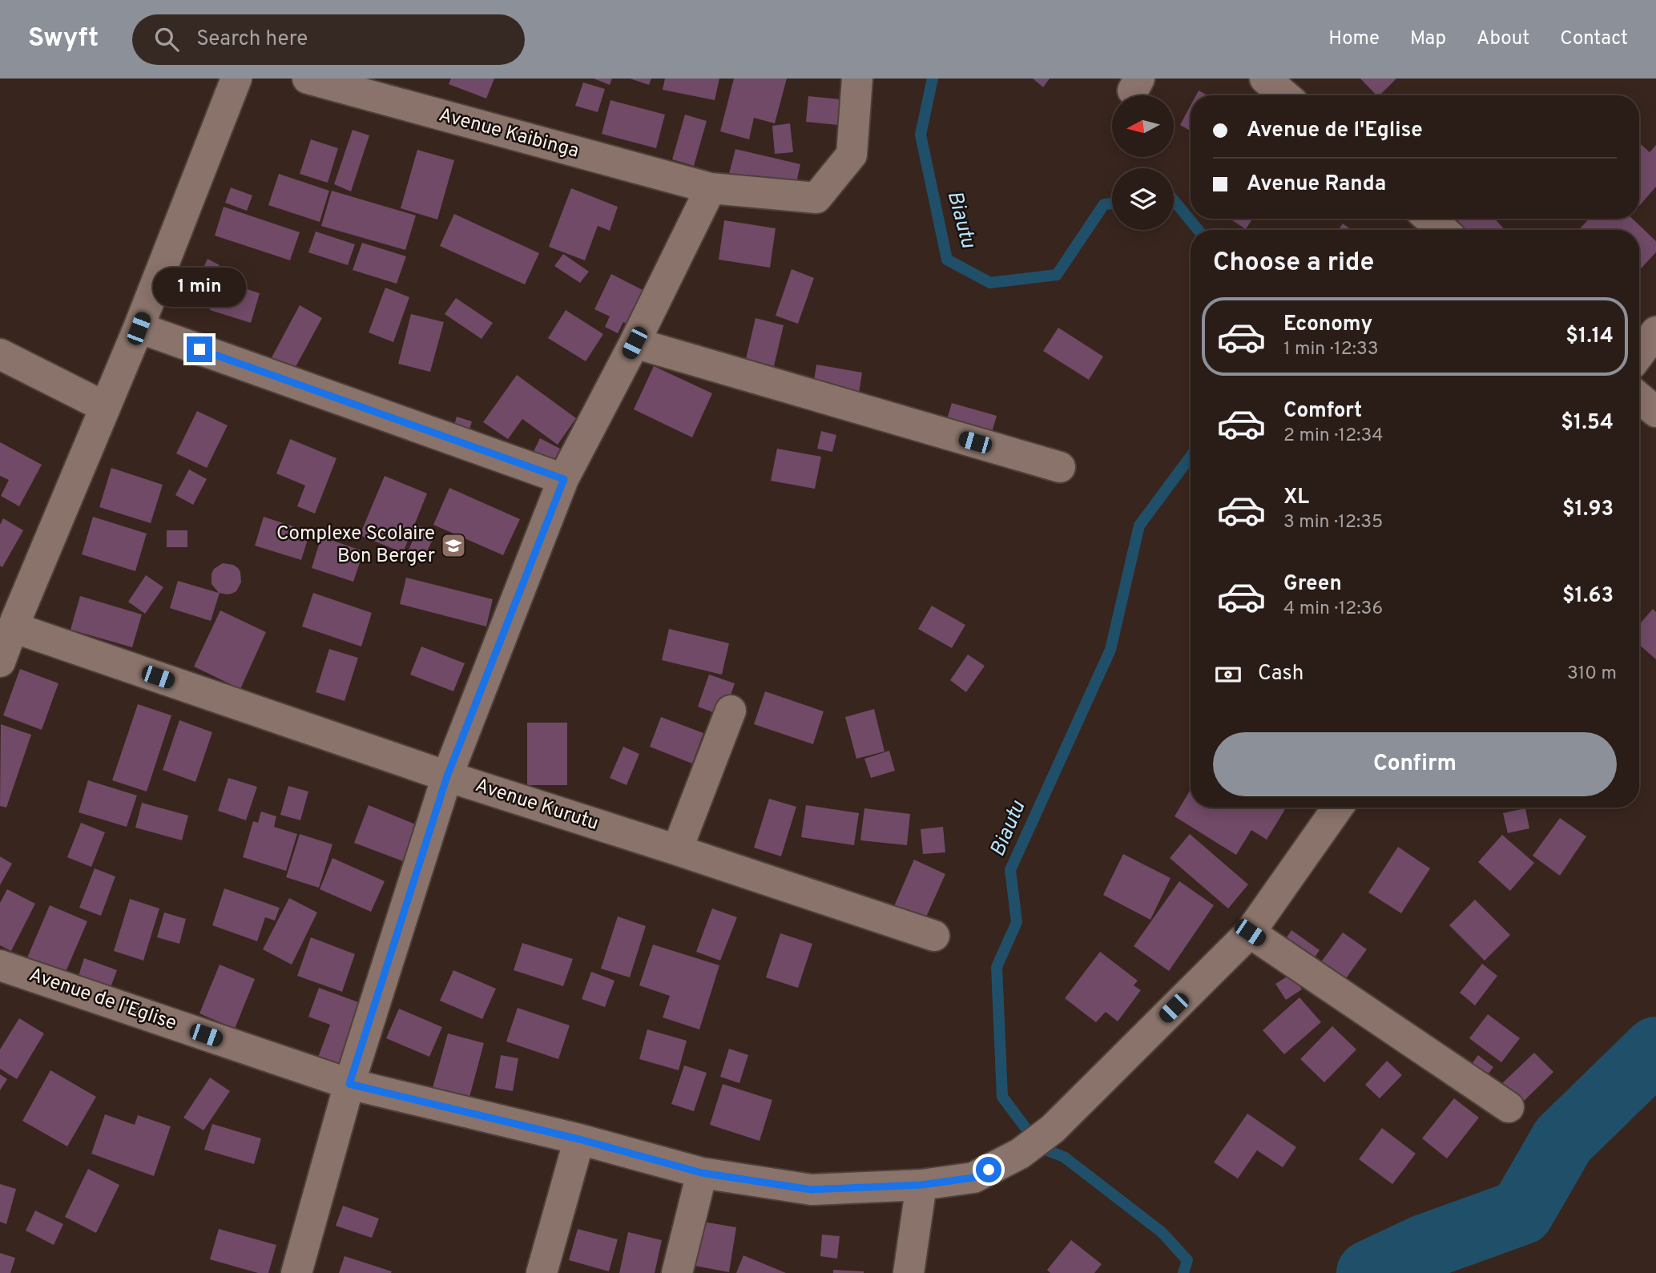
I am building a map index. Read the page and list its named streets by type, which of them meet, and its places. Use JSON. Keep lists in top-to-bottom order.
{
  "streets": {
    "street": ["Avenue Kaibinga", "Avenue Kurutu", "Avenue de l'Eglise"]
  },
  "water": ["Biautu"],
  "places": {
    "school or university": ["Complexe Scolaire Bon Berger"]
  },
  "north": "left",
  "page": {
    "header": "Swyft",
    "search": "Search here",
    "nav": [
      "Home",
      "Map",
      "About",
      "Contact"
    ],
    "banner": ["Avenue de l'Eglise", "Avenue Randa"],
    "heading": "Choose a ride",
    "bubble": "1 min",
    "list": [
      {
        "name": "Economy",
        "note": "1 min · 12:33",
        "value": "$1.14"
      },
      {
        "name": "Comfort",
        "note": "2 min · 12:34",
        "value": "$1.54"
      },
      {
        "name": "XL",
        "note": "3 min · 12:35",
        "value": "$1.93"
      },
      {
        "name": "Green",
        "note": "4 min · 12:36",
        "value": "$1.63"
      }
    ],
    "pay": ["Cash", "310 m"],
    "buttons": "Confirm"
  }
}
